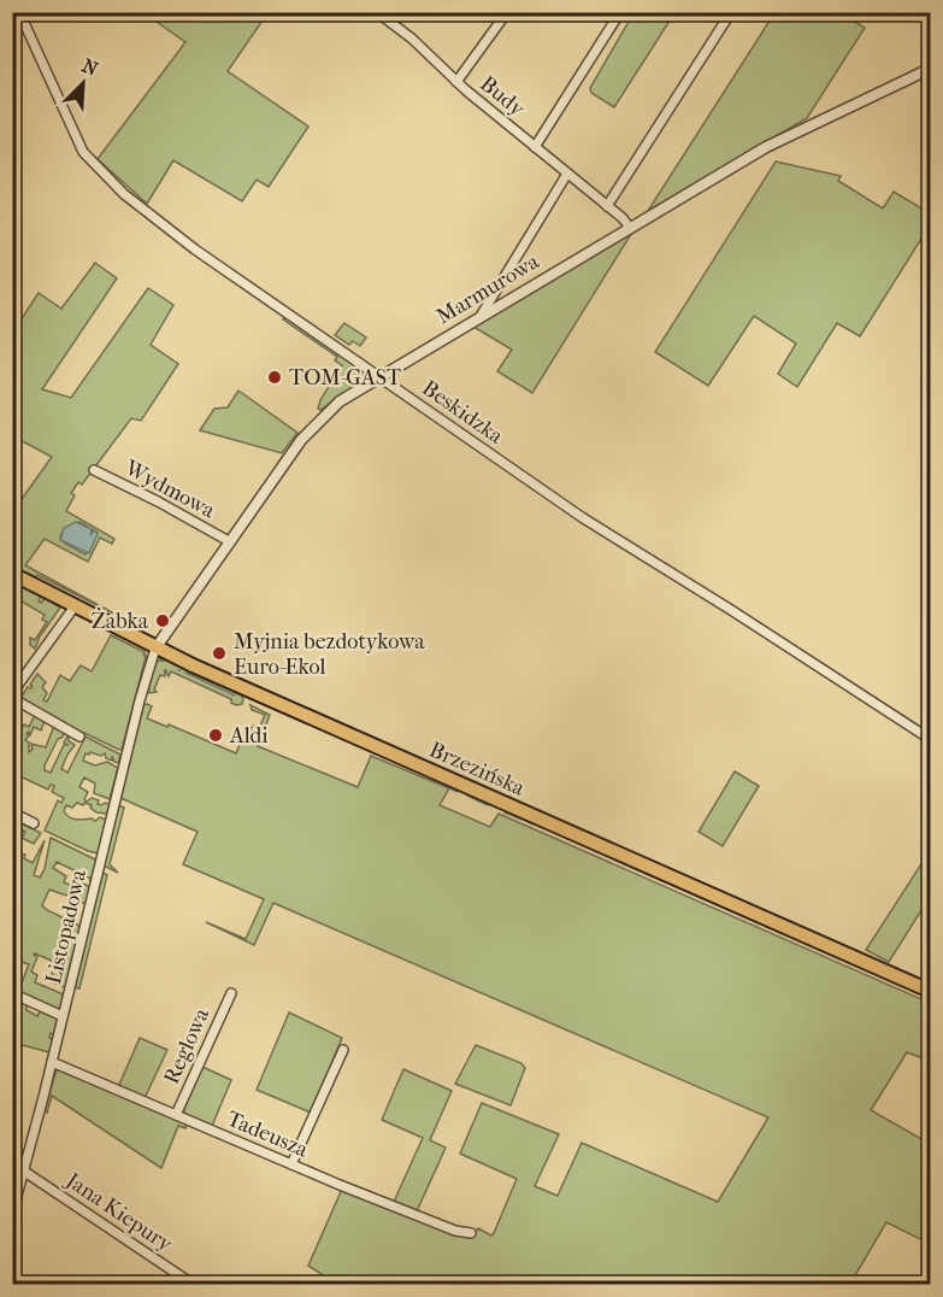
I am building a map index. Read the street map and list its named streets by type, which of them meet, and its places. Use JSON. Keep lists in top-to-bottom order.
{
  "streets": {
    "main road": ["Brzezińska"],
    "street": [
      "Budy",
      "Marmurowa",
      "Beskidzka",
      "Wydmowa",
      "Listopadowa",
      "Reglowa",
      "Tadeusza",
      "Jana Kiepury"
    ]
  },
  "crossings": [
    ["Budy", "Marmurowa"],
    ["Marmurowa", "Beskidzka"],
    ["Marmurowa", "Wydmowa"],
    ["Marmurowa", "Brzezińska"],
    ["Marmurowa", "Listopadowa"],
    ["Brzezińska", "Listopadowa"],
    ["Listopadowa", "Tadeusza"],
    ["Listopadowa", "Jana Kiepury"],
    ["Reglowa", "Tadeusza"]
  ],
  "places": [
    "TOM-GAST",
    "Żabka",
    "Myjnia bezdotykowa Euro-Ekol",
    "Aldi"
  ],
  "north": "top right"
}
